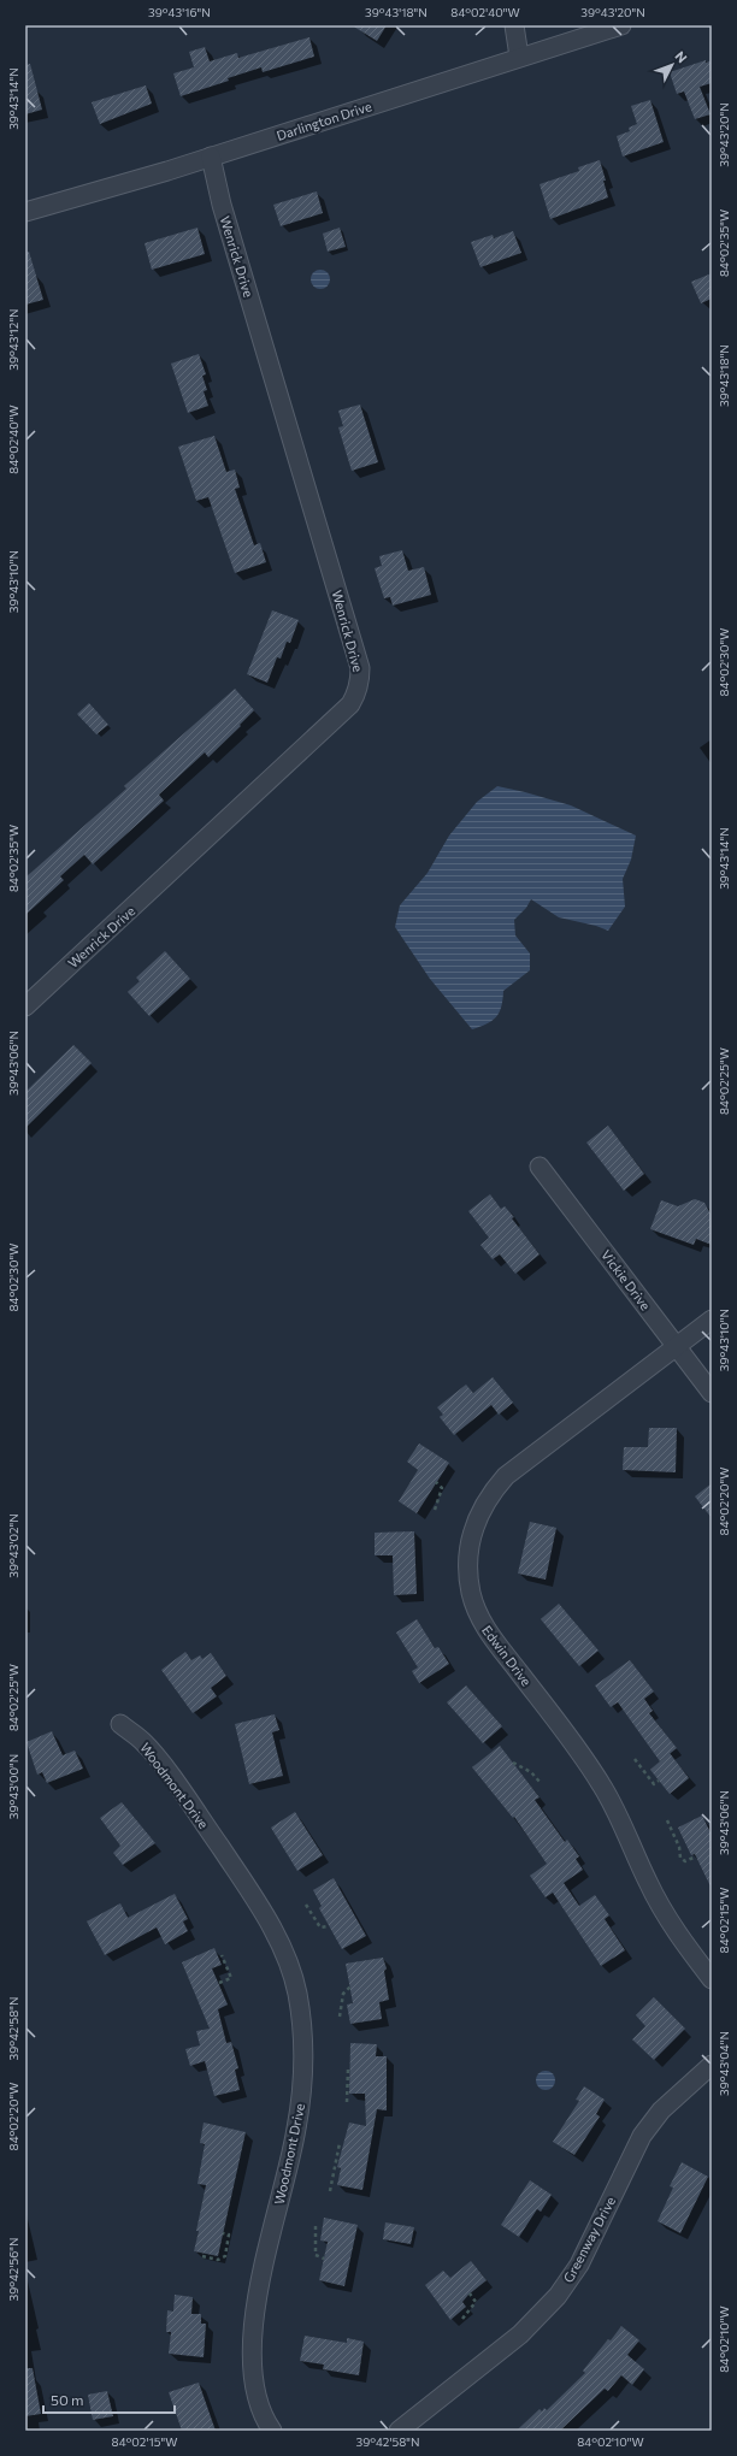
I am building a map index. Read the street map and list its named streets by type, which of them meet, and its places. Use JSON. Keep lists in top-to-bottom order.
{
  "streets": {
    "street": [
      "Darlington Drive",
      "Wenrick Drive",
      "Vickie Drive",
      "Edwin Drive",
      "Woodmont Drive",
      "Greenway Drive"
    ]
  },
  "crossings": [
    ["Darlington Drive", "Wenrick Drive"],
    ["Vickie Drive", "Edwin Drive"]
  ],
  "scale_bar": "50 m",
  "north": "top right",
  "coordinates": [
    "39°43'16\"N",
    "39°43'18\"N",
    "84°02'40\"W",
    "39°43'20\"N",
    "39°43'14\"N",
    "84°02'35\"W",
    "39°43'12\"N",
    "39°43'10\"N",
    "84°02'30\"W",
    "39°43'06\"N",
    "84°02'25\"W",
    "84°02'20\"W",
    "39°43'02\"N",
    "39°43'00\"N",
    "84°02'15\"W",
    "39°42'58\"N",
    "39°43'04\"N",
    "39°42'56\"N",
    "84°02'10\"W"
  ]
}
